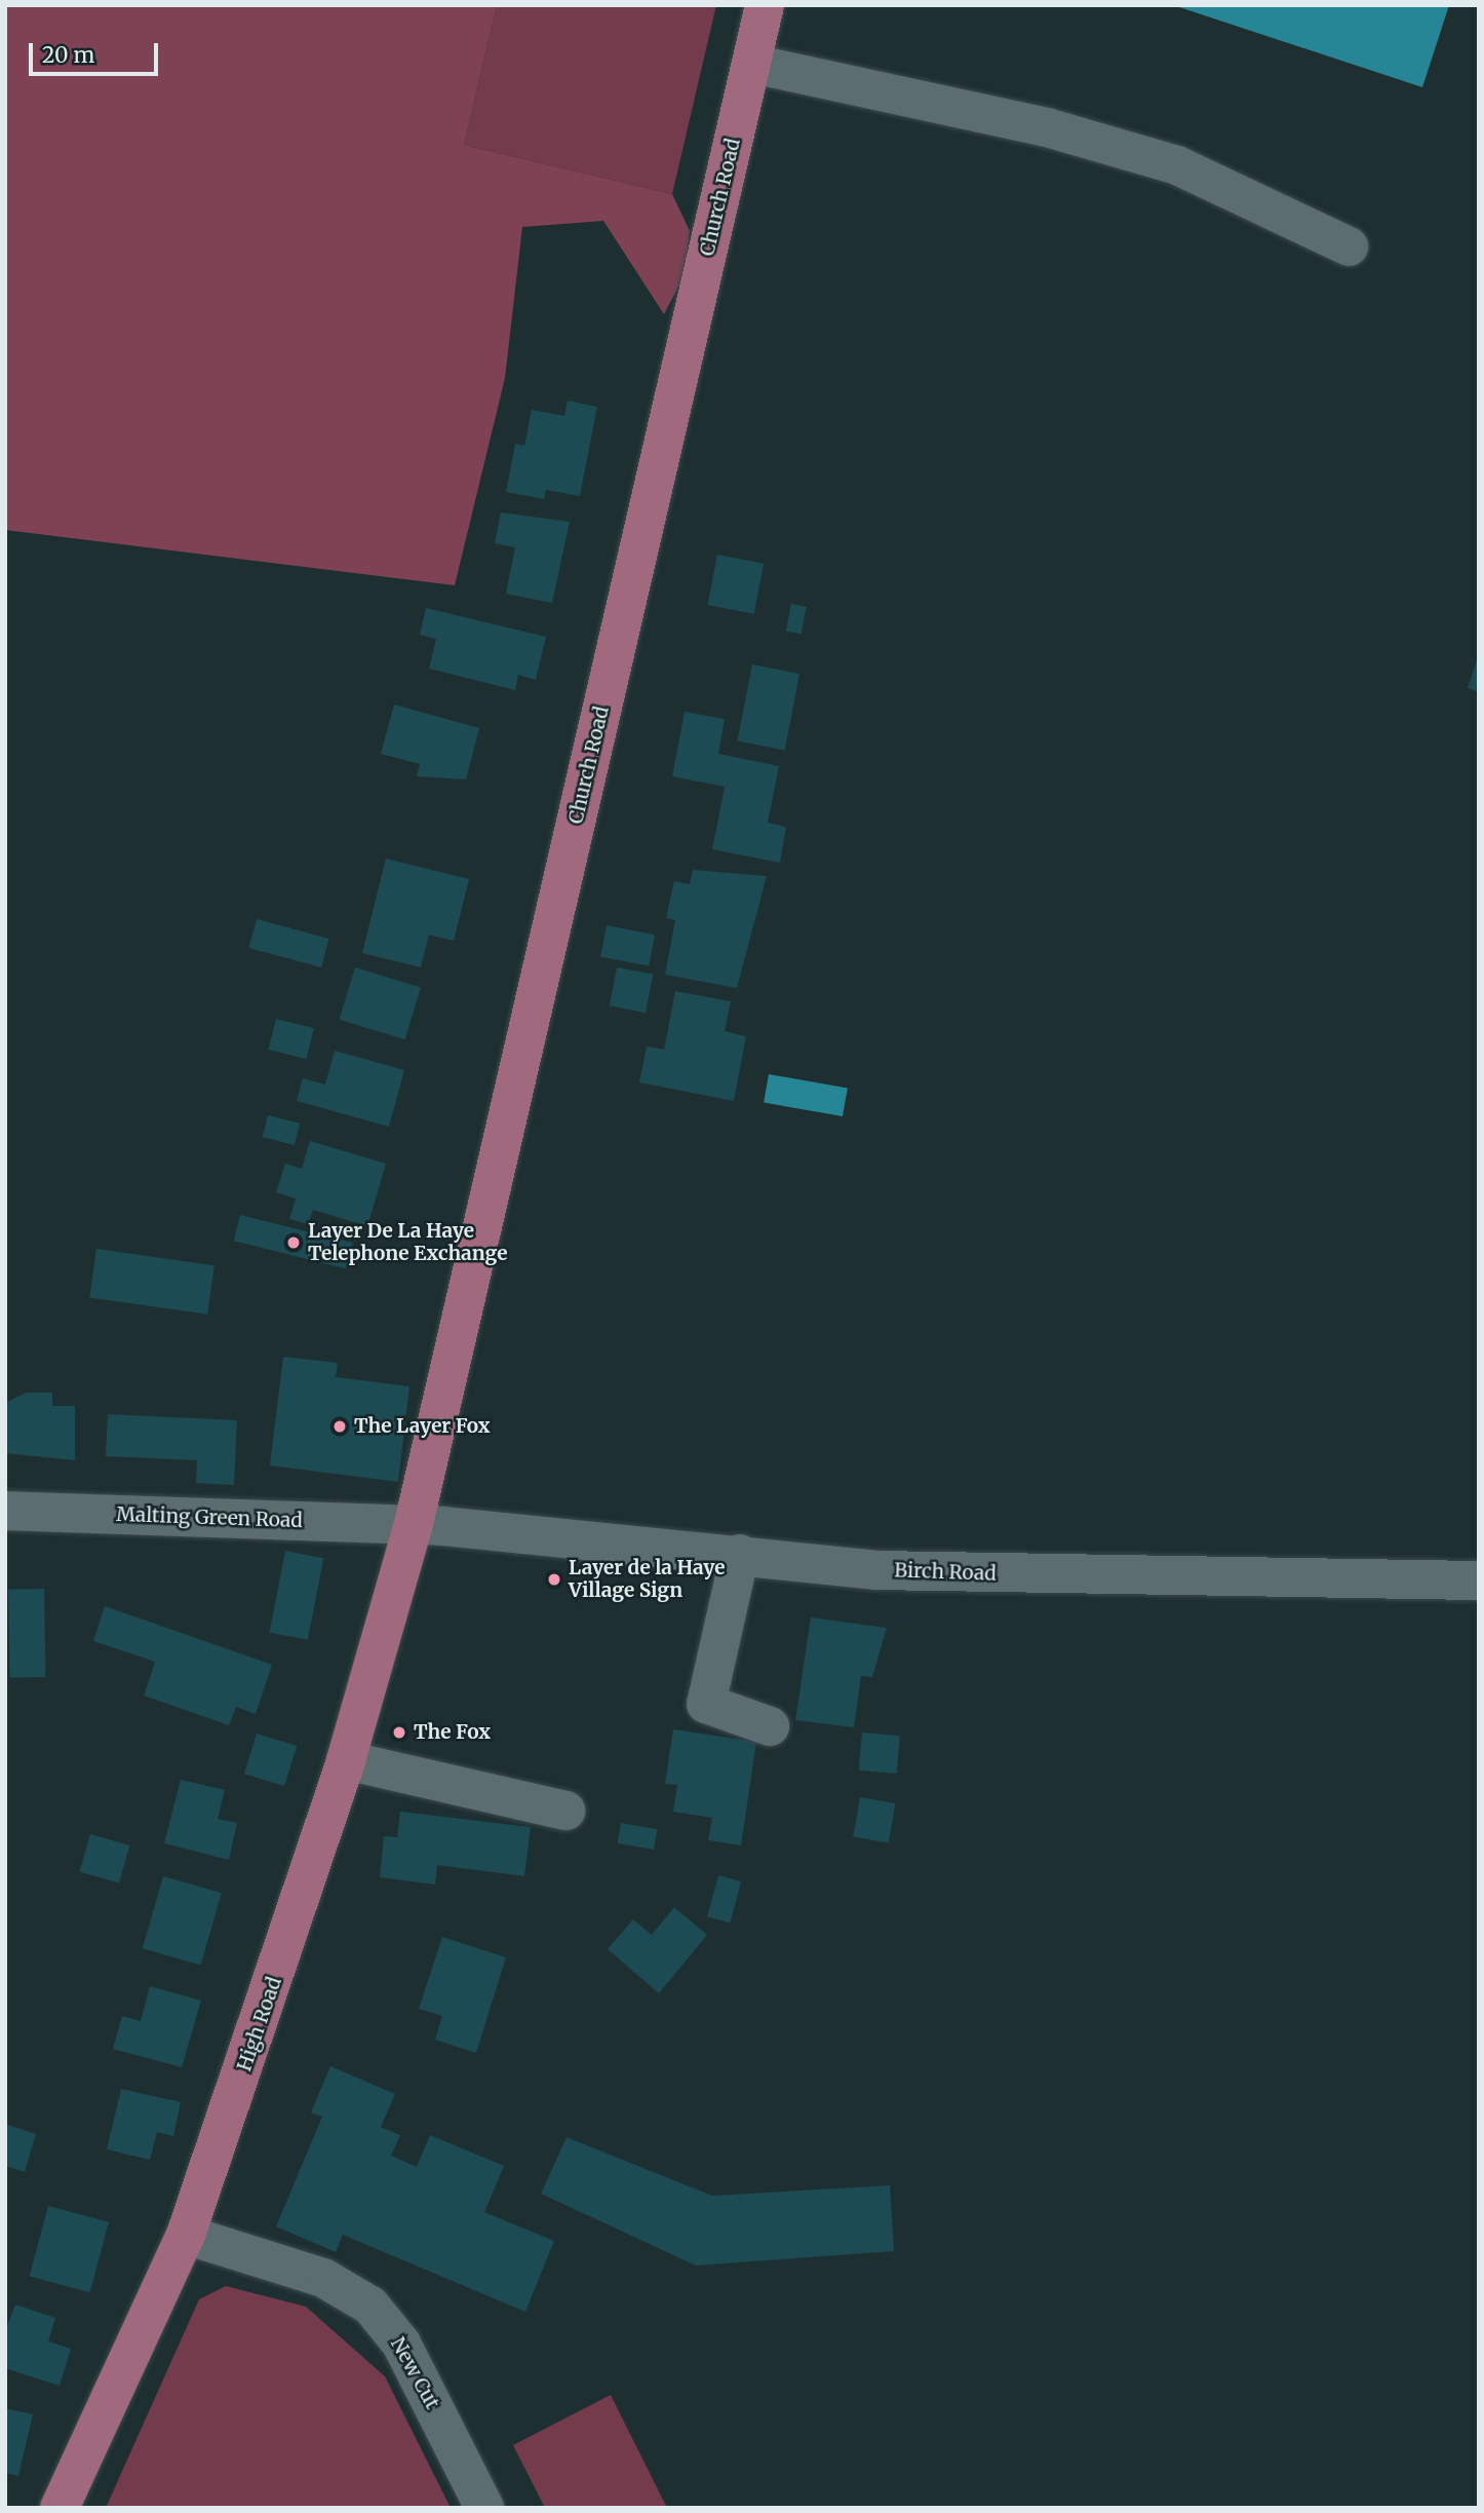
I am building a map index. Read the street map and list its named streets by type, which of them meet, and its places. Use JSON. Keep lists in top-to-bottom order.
{
  "streets": {
    "main road": ["Church Road", "High Road"],
    "street": ["Malting Green Road", "Birch Road", "New Cut"]
  },
  "crossings": [
    ["Church Road", "Malting Green Road"],
    ["Church Road", "Birch Road"],
    ["Church Road", "High Road"],
    ["Malting Green Road", "Birch Road"],
    ["Malting Green Road", "High Road"],
    ["Birch Road", "High Road"],
    ["High Road", "New Cut"]
  ],
  "places": [
    "Layer De La Haye Telephone Exchange",
    "The Layer Fox",
    "Layer de la Haye Village Sign",
    "The Fox"
  ],
  "scale_bar": "20 m"
}
